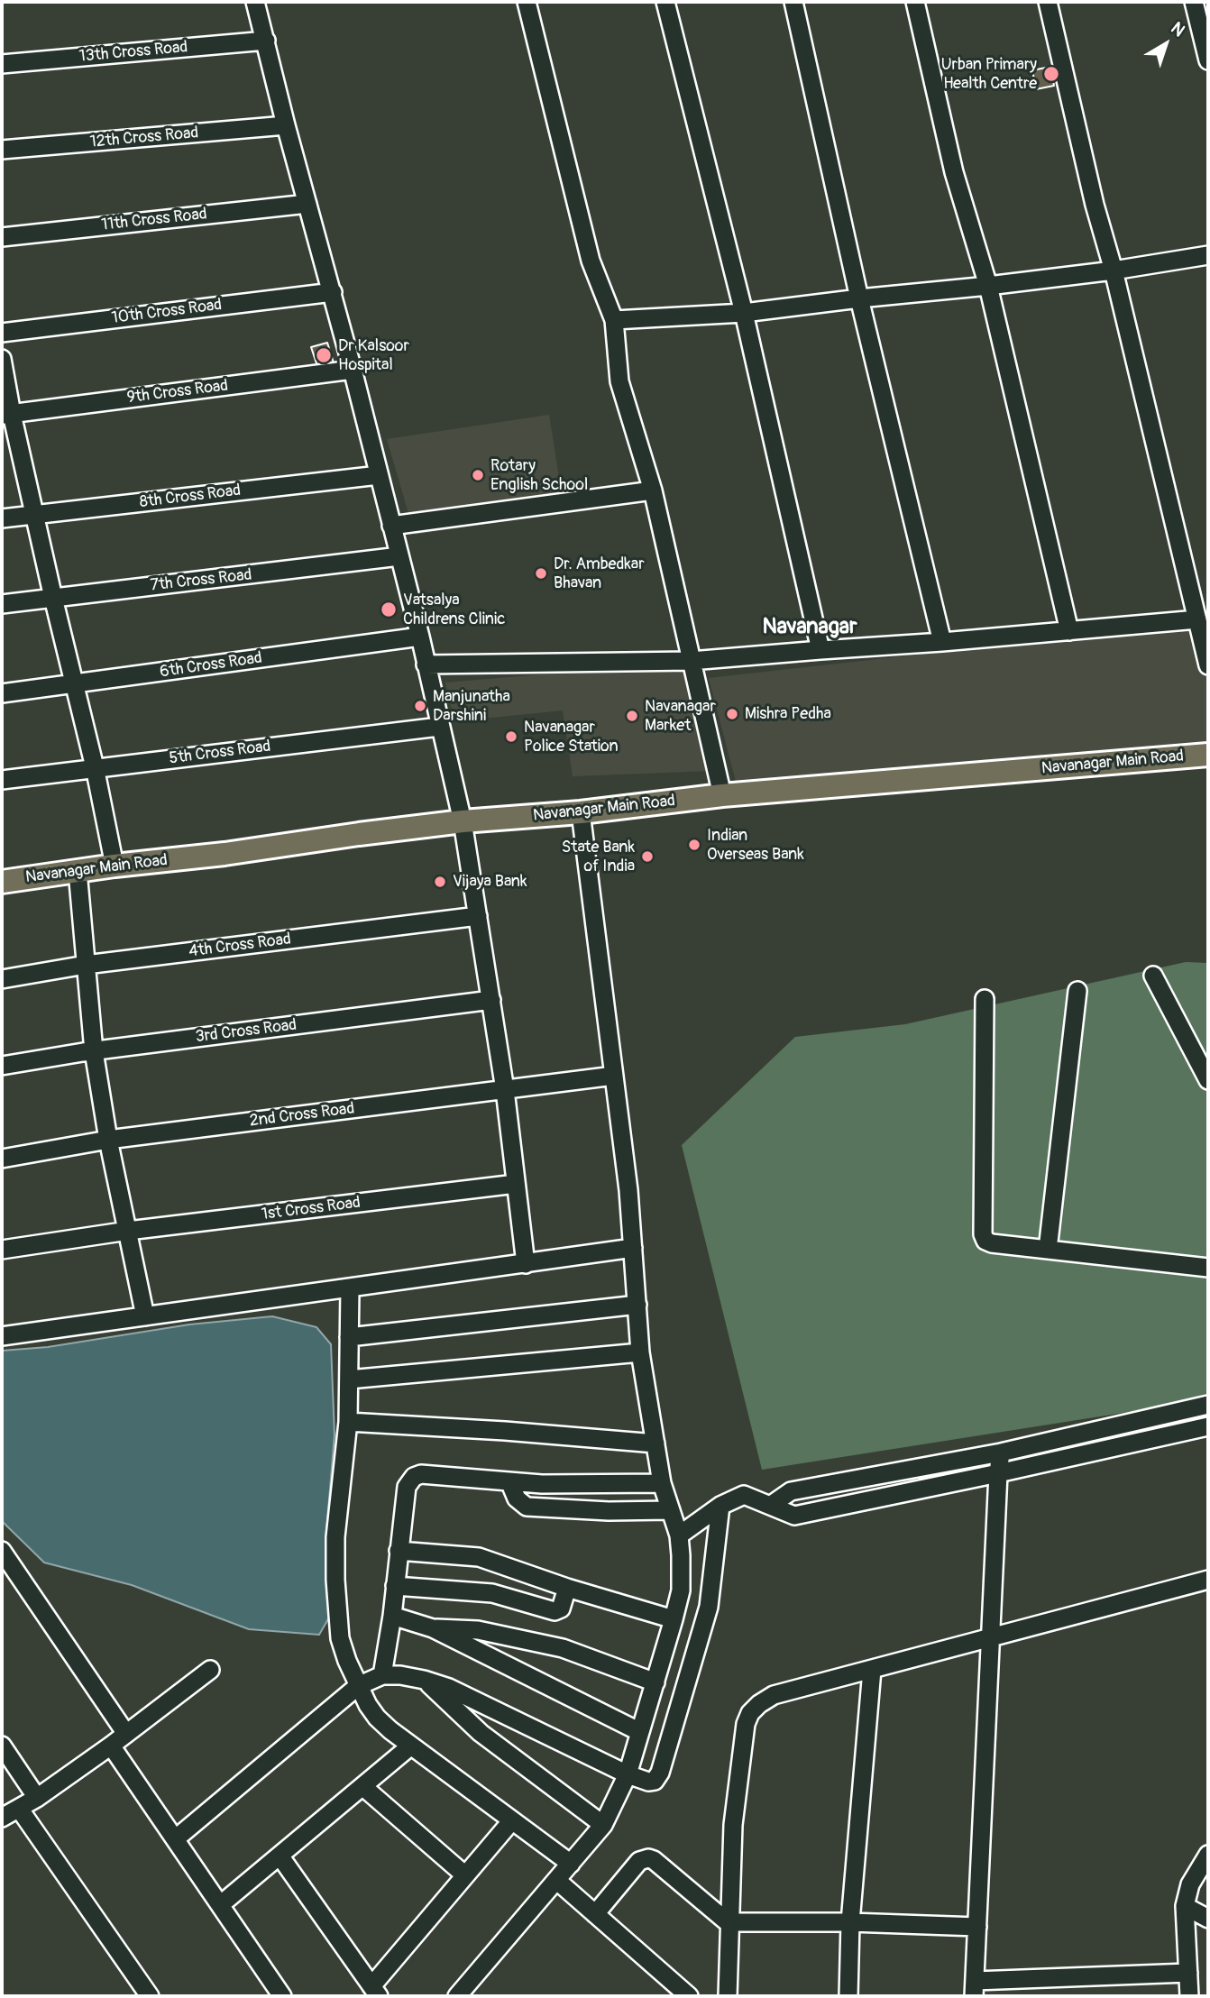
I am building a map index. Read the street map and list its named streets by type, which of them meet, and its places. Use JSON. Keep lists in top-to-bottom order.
{
  "streets": {
    "main road": ["Navanagar Main Road"],
    "street": [
      "13th Cross Road",
      "12th Cross Road",
      "11th Cross Road",
      "10th Cross Road",
      "9th Cross Road",
      "8th Cross Road",
      "7th Cross Road",
      "6th Cross Road",
      "5th Cross Road",
      "4th Cross Road",
      "3rd Cross Road",
      "2nd Cross Road",
      "1st Cross Road"
    ]
  },
  "districts": ["Navanagar"],
  "places": [
    "Urban Primary Health Centre",
    "Dr Kalsoor Hospital",
    "Rotary English School",
    "Dr. Ambedkar Bhavan",
    "Vatsalya Childrens Clinic",
    "Manjunatha Darshini",
    "Mishra Pedha",
    "Navanagar Market",
    "Navanagar Police Station",
    "Indian Overseas Bank",
    "State Bank of India",
    "Vijaya Bank"
  ],
  "north": "top right"
}
